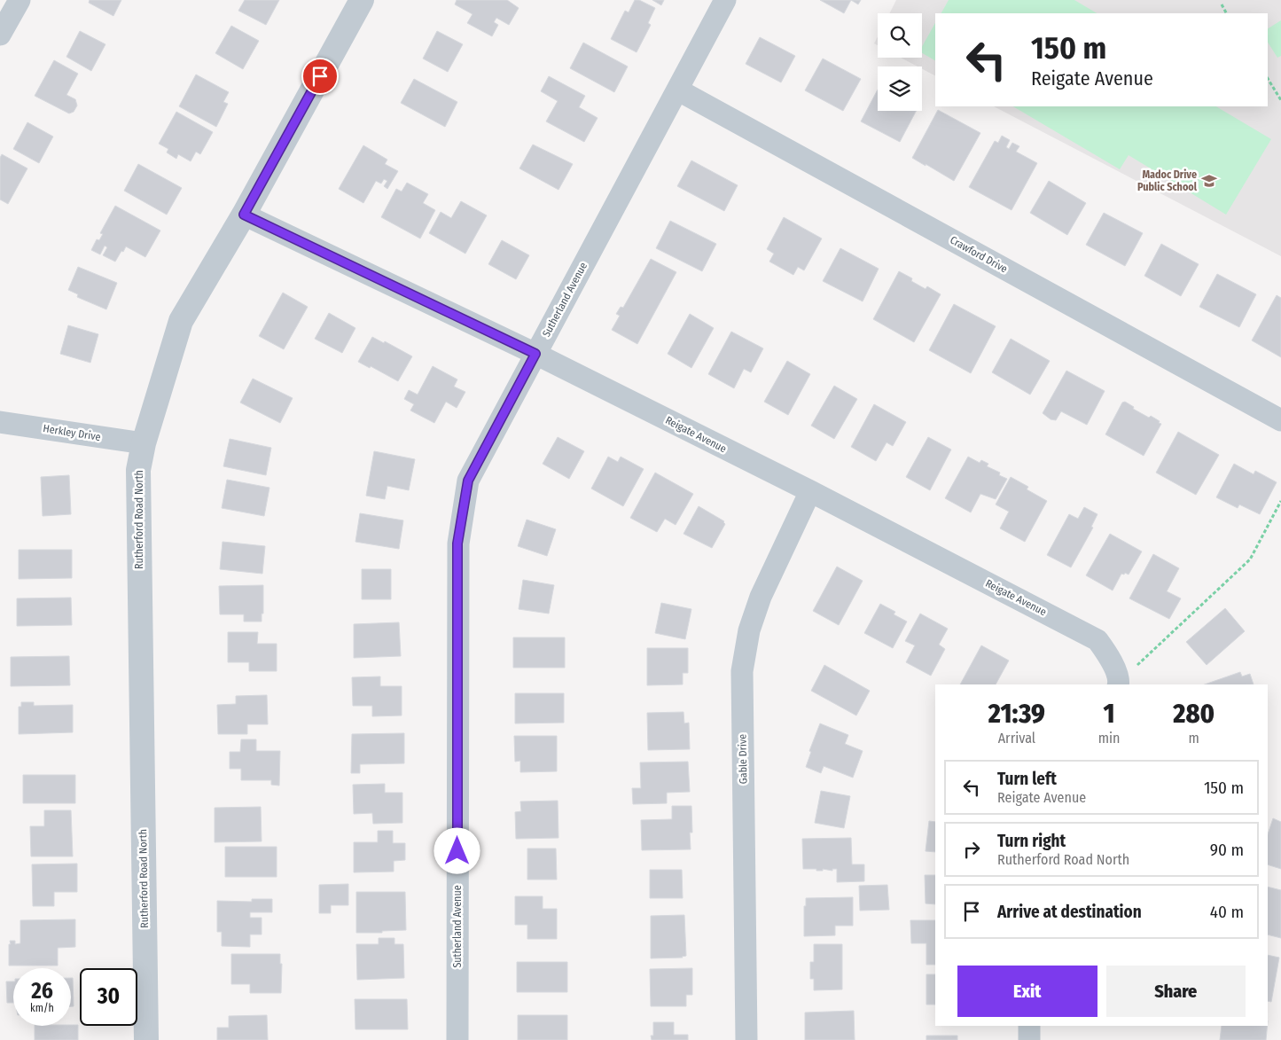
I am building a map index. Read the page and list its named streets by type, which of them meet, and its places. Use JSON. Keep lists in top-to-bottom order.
{
  "streets": {
    "street": [
      "Crawford Drive",
      "Sutherland Avenue",
      "Herkley Drive",
      "Reigate Avenue",
      "Rutherford Road North",
      "Gable Drive"
    ]
  },
  "crossings": [
    ["Crawford Drive", "Sutherland Avenue"],
    ["Sutherland Avenue", "Reigate Avenue"],
    ["Herkley Drive", "Rutherford Road North"],
    ["Reigate Avenue", "Rutherford Road North"],
    ["Reigate Avenue", "Gable Drive"]
  ],
  "places": {
    "school or university": ["Madoc Drive Public School"]
  },
  "page": {
    "turn": ["150 m", "Reigate Avenue"],
    "eta": [
      "21:39",
      "Arrival",
      "1",
      "min",
      "280",
      "m"
    ],
    "list": [
      {
        "name": "Turn left",
        "note": "Reigate Avenue",
        "value": "150 m"
      },
      {
        "name": "Turn right",
        "note": "Rutherford Road North",
        "value": "90 m"
      },
      {
        "name": "Arrive at destination",
        "value": "40 m"
      }
    ],
    "buttons": ["Exit", "Share"],
    "speed": "26 km/h",
    "limit": "30"
  }
}
